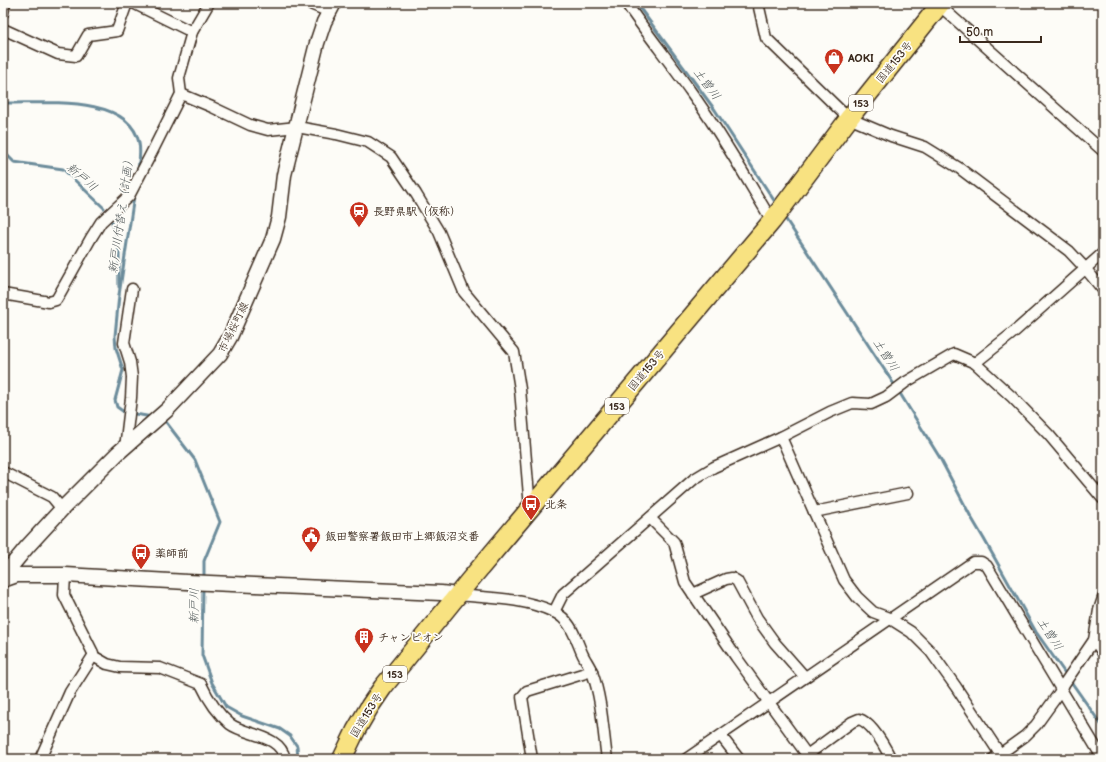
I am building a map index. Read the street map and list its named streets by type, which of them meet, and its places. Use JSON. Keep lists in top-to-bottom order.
{
  "streets": {
    "highway": ["国道153号", "153"],
    "main road": ["市場桜町線"]
  },
  "water": ["土曽川", "新戸川", "新戸川付替え（計画）"],
  "places": {
    "shop": ["AOKI"],
    "station": ["長野県駅（仮称）"],
    "bus stop": ["北条", "薬師前"],
    "public building": ["飯田警察署飯田市上郷飯沼交番"],
    "building": ["チャンピオン"]
  },
  "scale_bar": "50 m"
}
